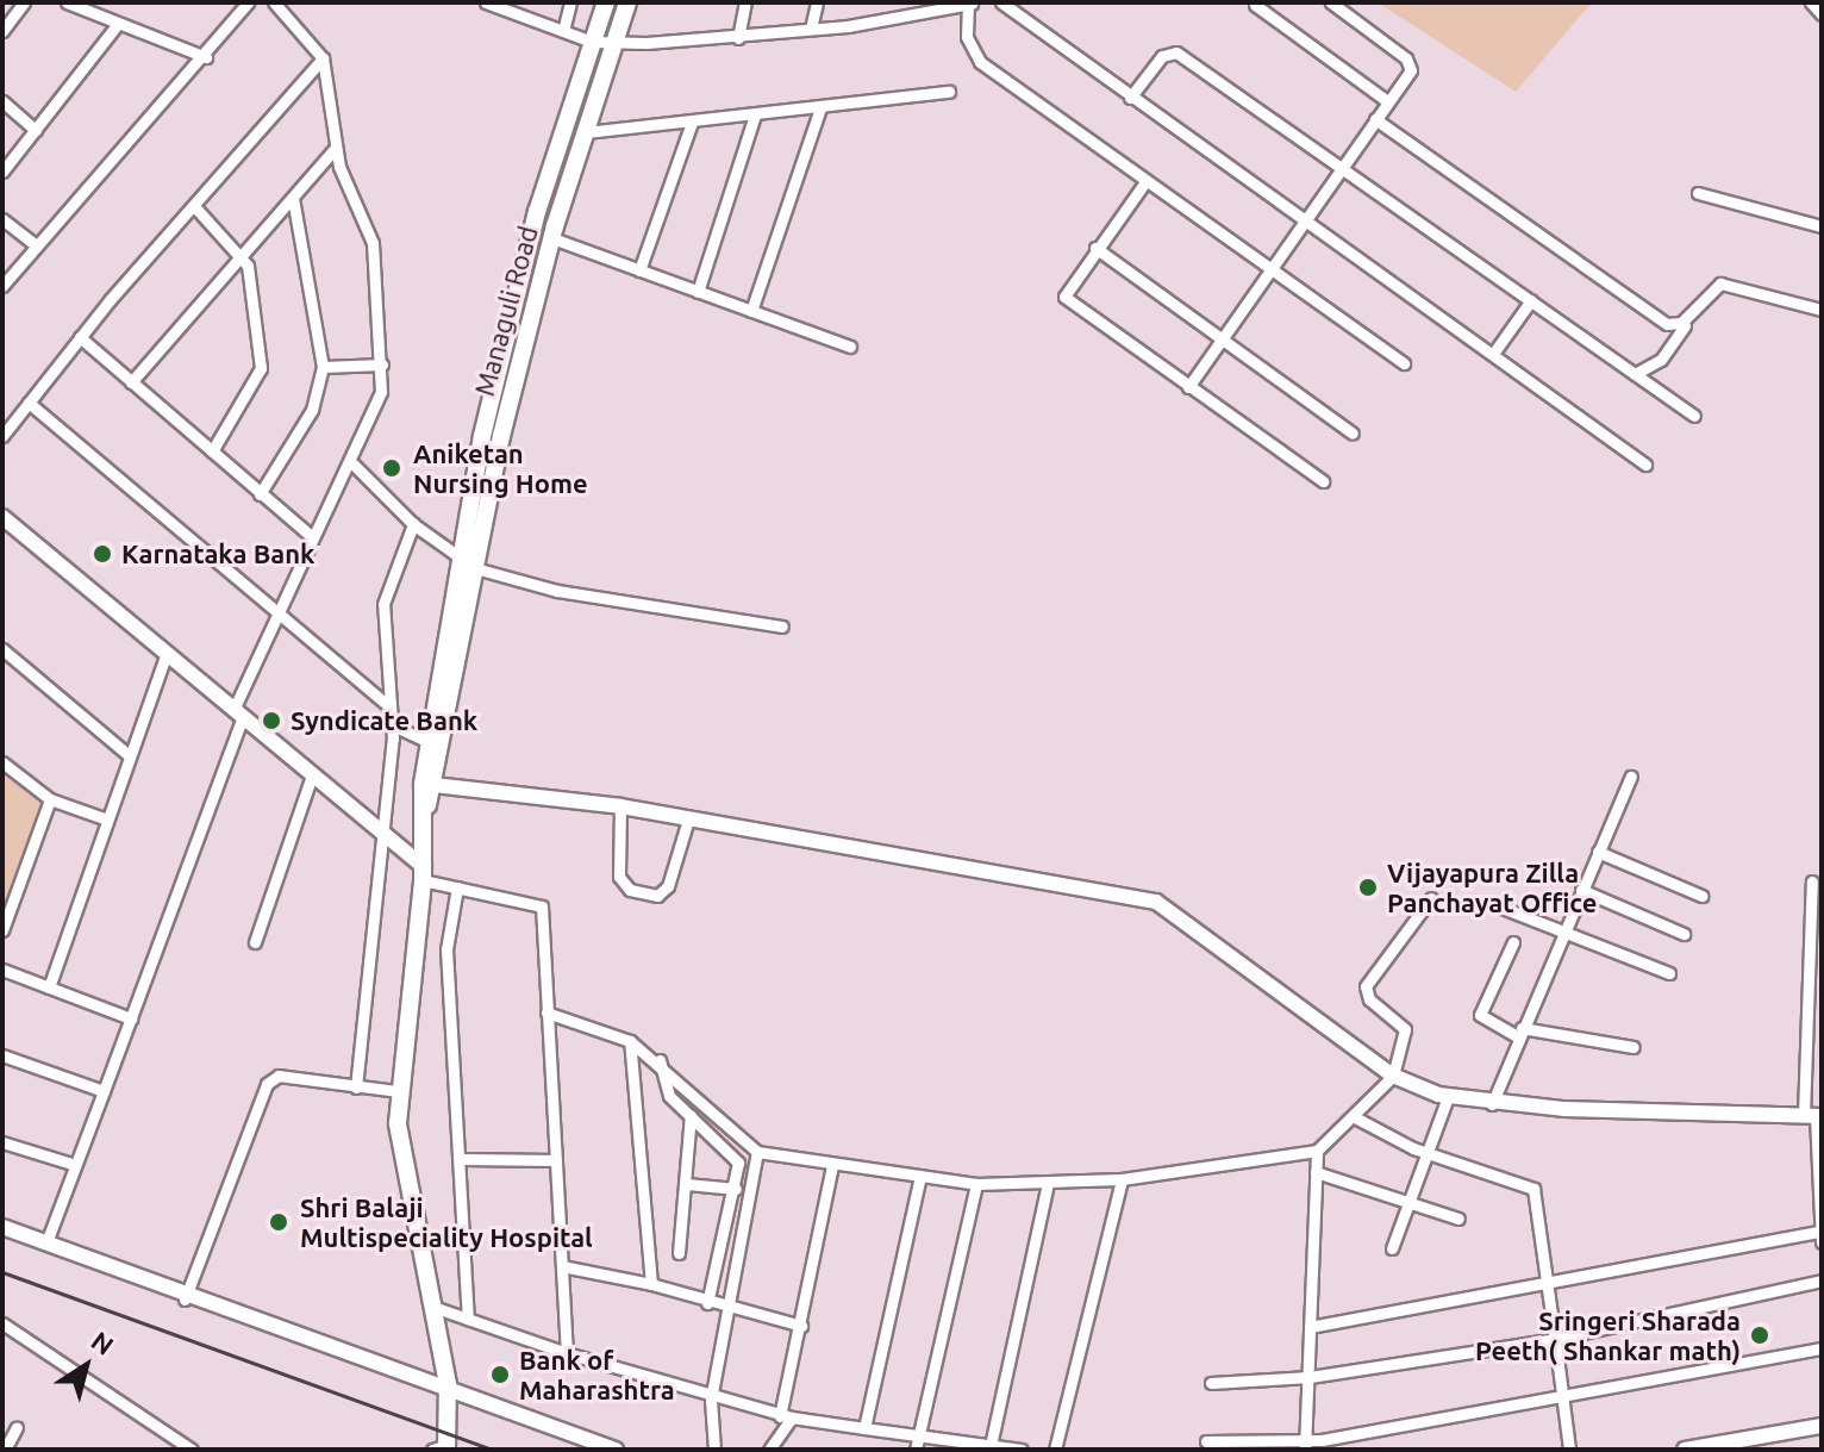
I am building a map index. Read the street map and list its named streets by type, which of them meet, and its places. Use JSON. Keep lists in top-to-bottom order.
{
  "streets": {
    "main road": ["Managuli Road"]
  },
  "places": [
    "Aniketan Nursing Home",
    "Karnataka Bank",
    "Syndicate Bank",
    "Vijayapura Zilla Panchayat Office",
    "Shri Balaji Multispeciality Hospital",
    "Sringeri Sharada Peeth( Shankar math)",
    "Bank of Maharashtra"
  ],
  "north": "top right"
}
